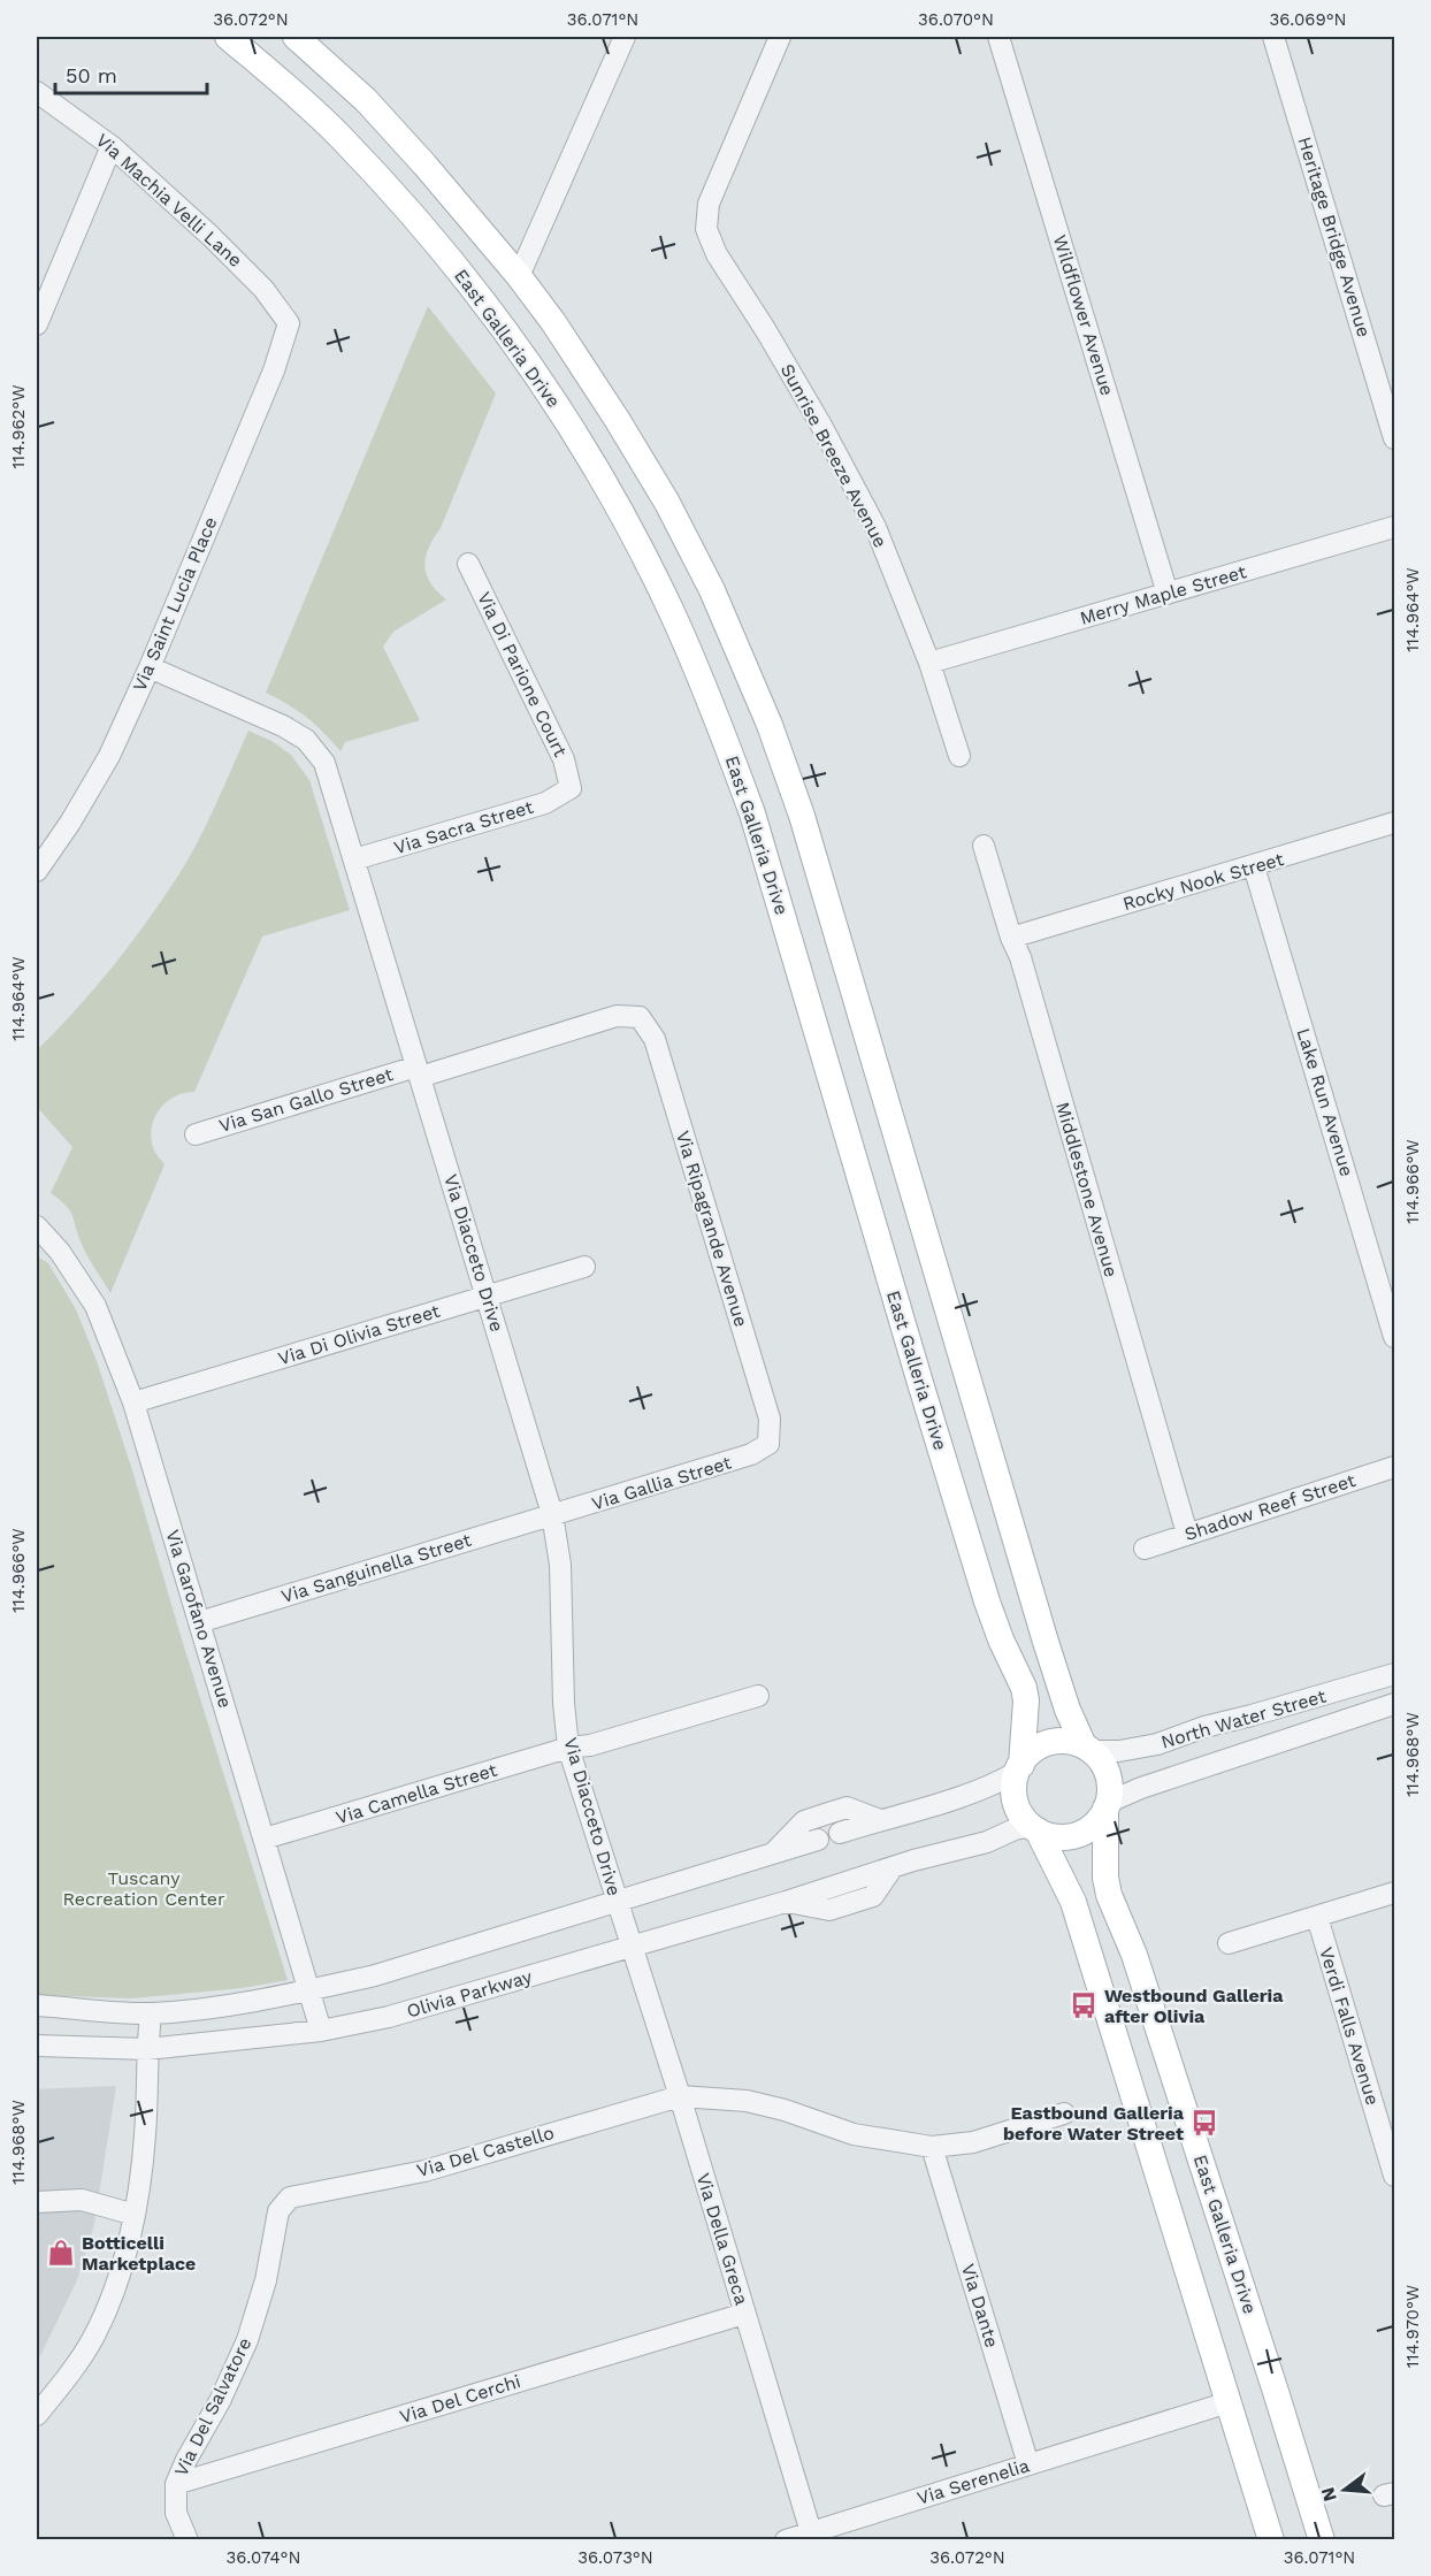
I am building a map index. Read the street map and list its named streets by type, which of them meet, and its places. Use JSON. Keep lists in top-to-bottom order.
{
  "streets": {
    "main road": ["East Galleria Drive"],
    "street": [
      "Via Machia Velli Lane",
      "Heritage Bridge Avenue",
      "Wildflower Avenue",
      "Sunrise Breeze Avenue",
      "Merry Maple Street",
      "Via Saint Lucia Place",
      "Via Di Parione Court",
      "Via Sacra Street",
      "Rocky Nook Street",
      "Via San Gallo Street",
      "Lake Run Avenue",
      "Middlestone Avenue",
      "Via Ripagrande Avenue",
      "Via Diacceto Drive",
      "Via Di Olivia Street",
      "Via Gallia Street",
      "Shadow Reef Street",
      "Via Sanguinella Street",
      "Via Garofano Avenue",
      "North Water Street",
      "Via Camella Street",
      "Olivia Parkway",
      "Verdi Falls Avenue",
      "Via Del Castello",
      "Via Della Greca",
      "Via Dante",
      "Via Del Cerchi",
      "Via Del Salvatore",
      "Via Serenelia"
    ]
  },
  "crossings": [
    ["Via Machia Velli Lane", "Via Saint Lucia Place"],
    ["Wildflower Avenue", "Merry Maple Street"],
    ["East Galleria Drive", "North Water Street"],
    ["East Galleria Drive", "Olivia Parkway"],
    ["Sunrise Breeze Avenue", "Merry Maple Street"],
    ["Via Saint Lucia Place", "Via Diacceto Drive"],
    ["Via Di Parione Court", "Via Sacra Street"],
    ["Via Sacra Street", "Via Diacceto Drive"],
    ["Rocky Nook Street", "Lake Run Avenue"],
    ["Rocky Nook Street", "Middlestone Avenue"],
    ["Via San Gallo Street", "Via Ripagrande Avenue"],
    ["Via San Gallo Street", "Via Diacceto Drive"],
    ["Middlestone Avenue", "Shadow Reef Street"],
    ["Via Ripagrande Avenue", "Via Gallia Street"],
    ["Via Diacceto Drive", "Via Di Olivia Street"],
    ["Via Diacceto Drive", "Via Gallia Street"],
    ["Via Diacceto Drive", "Via Sanguinella Street"],
    ["Via Diacceto Drive", "Via Camella Street"],
    ["Via Diacceto Drive", "Olivia Parkway"],
    ["Via Diacceto Drive", "Via Della Greca"],
    ["Via Di Olivia Street", "Via Garofano Avenue"],
    ["Via Gallia Street", "Via Sanguinella Street"],
    ["Via Sanguinella Street", "Via Garofano Avenue"],
    ["Via Garofano Avenue", "Via Camella Street"],
    ["Via Garofano Avenue", "Olivia Parkway"],
    ["North Water Street", "Olivia Parkway"],
    ["Olivia Parkway", "Via Della Greca"],
    ["Via Del Castello", "Via Della Greca"],
    ["Via Del Castello", "Via Del Salvatore"],
    ["Via Della Greca", "Via Del Cerchi"],
    ["Via Della Greca", "Via Serenelia"],
    ["Via Dante", "Via Serenelia"],
    ["Via Del Cerchi", "Via Del Salvatore"]
  ],
  "parks": ["Tuscany Recreation Center"],
  "places": {
    "bus stop": ["Westbound Galleria after Olivia", "Eastbound Galleria before Water Street"],
    "shop": ["Botticelli Marketplace"]
  },
  "scale_bar": "50 m",
  "north": "left",
  "coordinates": [
    "36.072°N",
    "36.071°N",
    "36.070°N",
    "36.069°N",
    "114.962°W",
    "114.964°W",
    "114.966°W",
    "114.968°W",
    "114.970°W",
    "36.074°N",
    "36.073°N"
  ]
}
